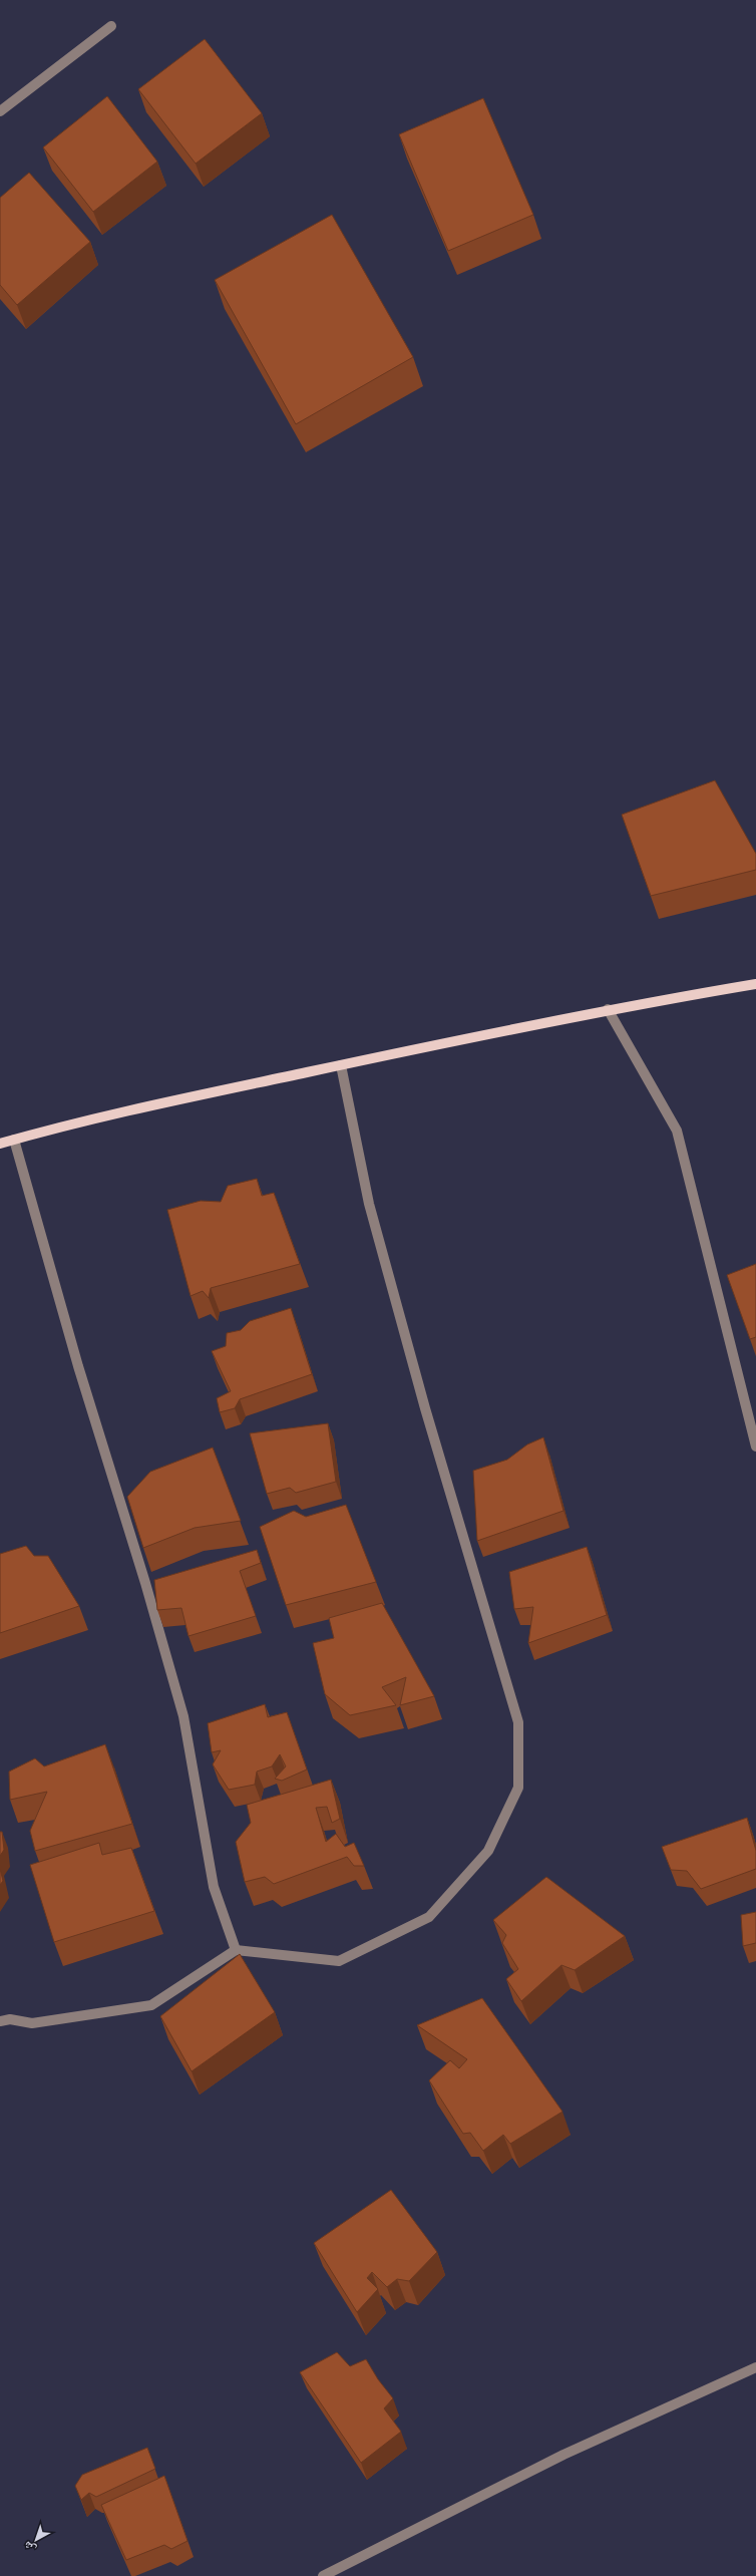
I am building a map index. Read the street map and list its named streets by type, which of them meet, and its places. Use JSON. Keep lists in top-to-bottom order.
{
  "north": "bottom left"
}
